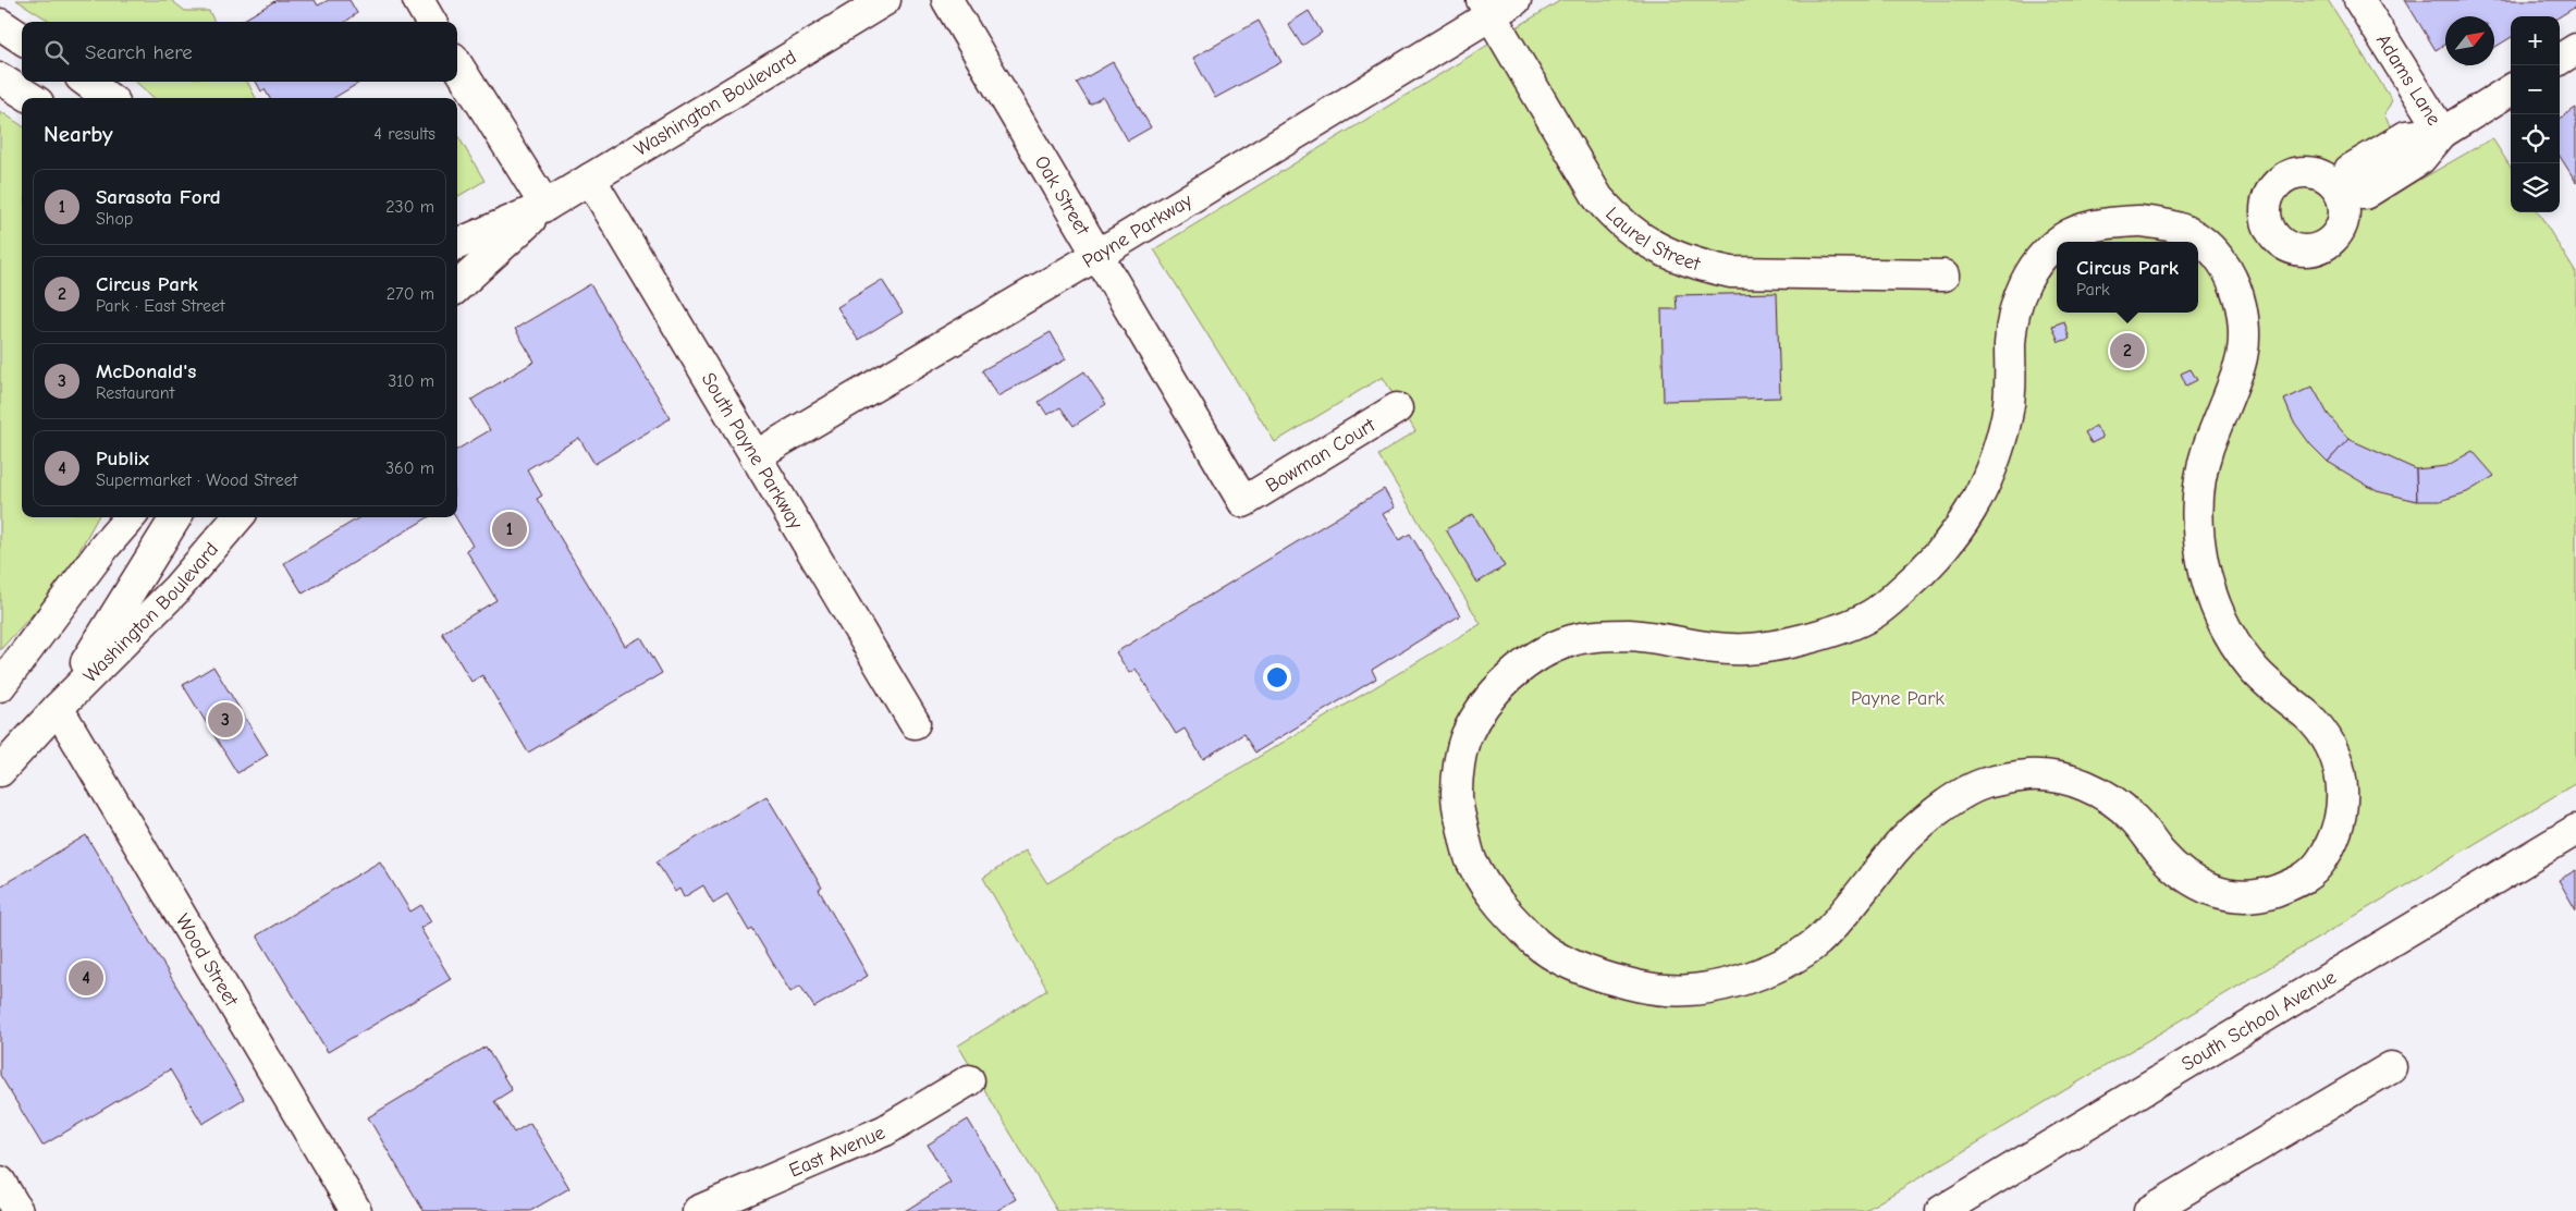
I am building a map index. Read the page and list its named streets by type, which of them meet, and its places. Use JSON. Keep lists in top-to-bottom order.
{
  "streets": {
    "street": [
      "Adams Lane",
      "Washington Boulevard",
      "Oak Street",
      "Payne Parkway",
      "Laurel Street",
      "South Payne Parkway",
      "Bowman Court",
      "Wood Street",
      "South School Avenue",
      "East Avenue"
    ]
  },
  "crossings": [
    ["Washington Boulevard", "South Payne Parkway"],
    ["Washington Boulevard", "Wood Street"],
    ["Oak Street", "Payne Parkway"],
    ["Oak Street", "Bowman Court"],
    ["Payne Parkway", "Laurel Street"],
    ["Payne Parkway", "South Payne Parkway"]
  ],
  "parks": ["Payne Park"],
  "north": "top right",
  "page": {
    "map_buttons": ["+", "−"],
    "search": "Search here",
    "heading": ["Nearby", "4 results"],
    "list": [
      {
        "mark": "1",
        "name": "Sarasota Ford",
        "note": "Shop",
        "value": "230 m"
      },
      {
        "mark": "2",
        "name": "Circus Park",
        "note": "Park · East Street",
        "value": "270 m"
      },
      {
        "mark": "3",
        "name": "McDonald's",
        "note": "Restaurant",
        "value": "310 m"
      },
      {
        "mark": "4",
        "name": "Publix",
        "note": "Supermarket · Wood Street",
        "value": "360 m"
      }
    ],
    "popup": ["Circus Park", "Park"],
    "pins": [
      "2",
      "1",
      "3",
      "4"
    ]
  }
}
